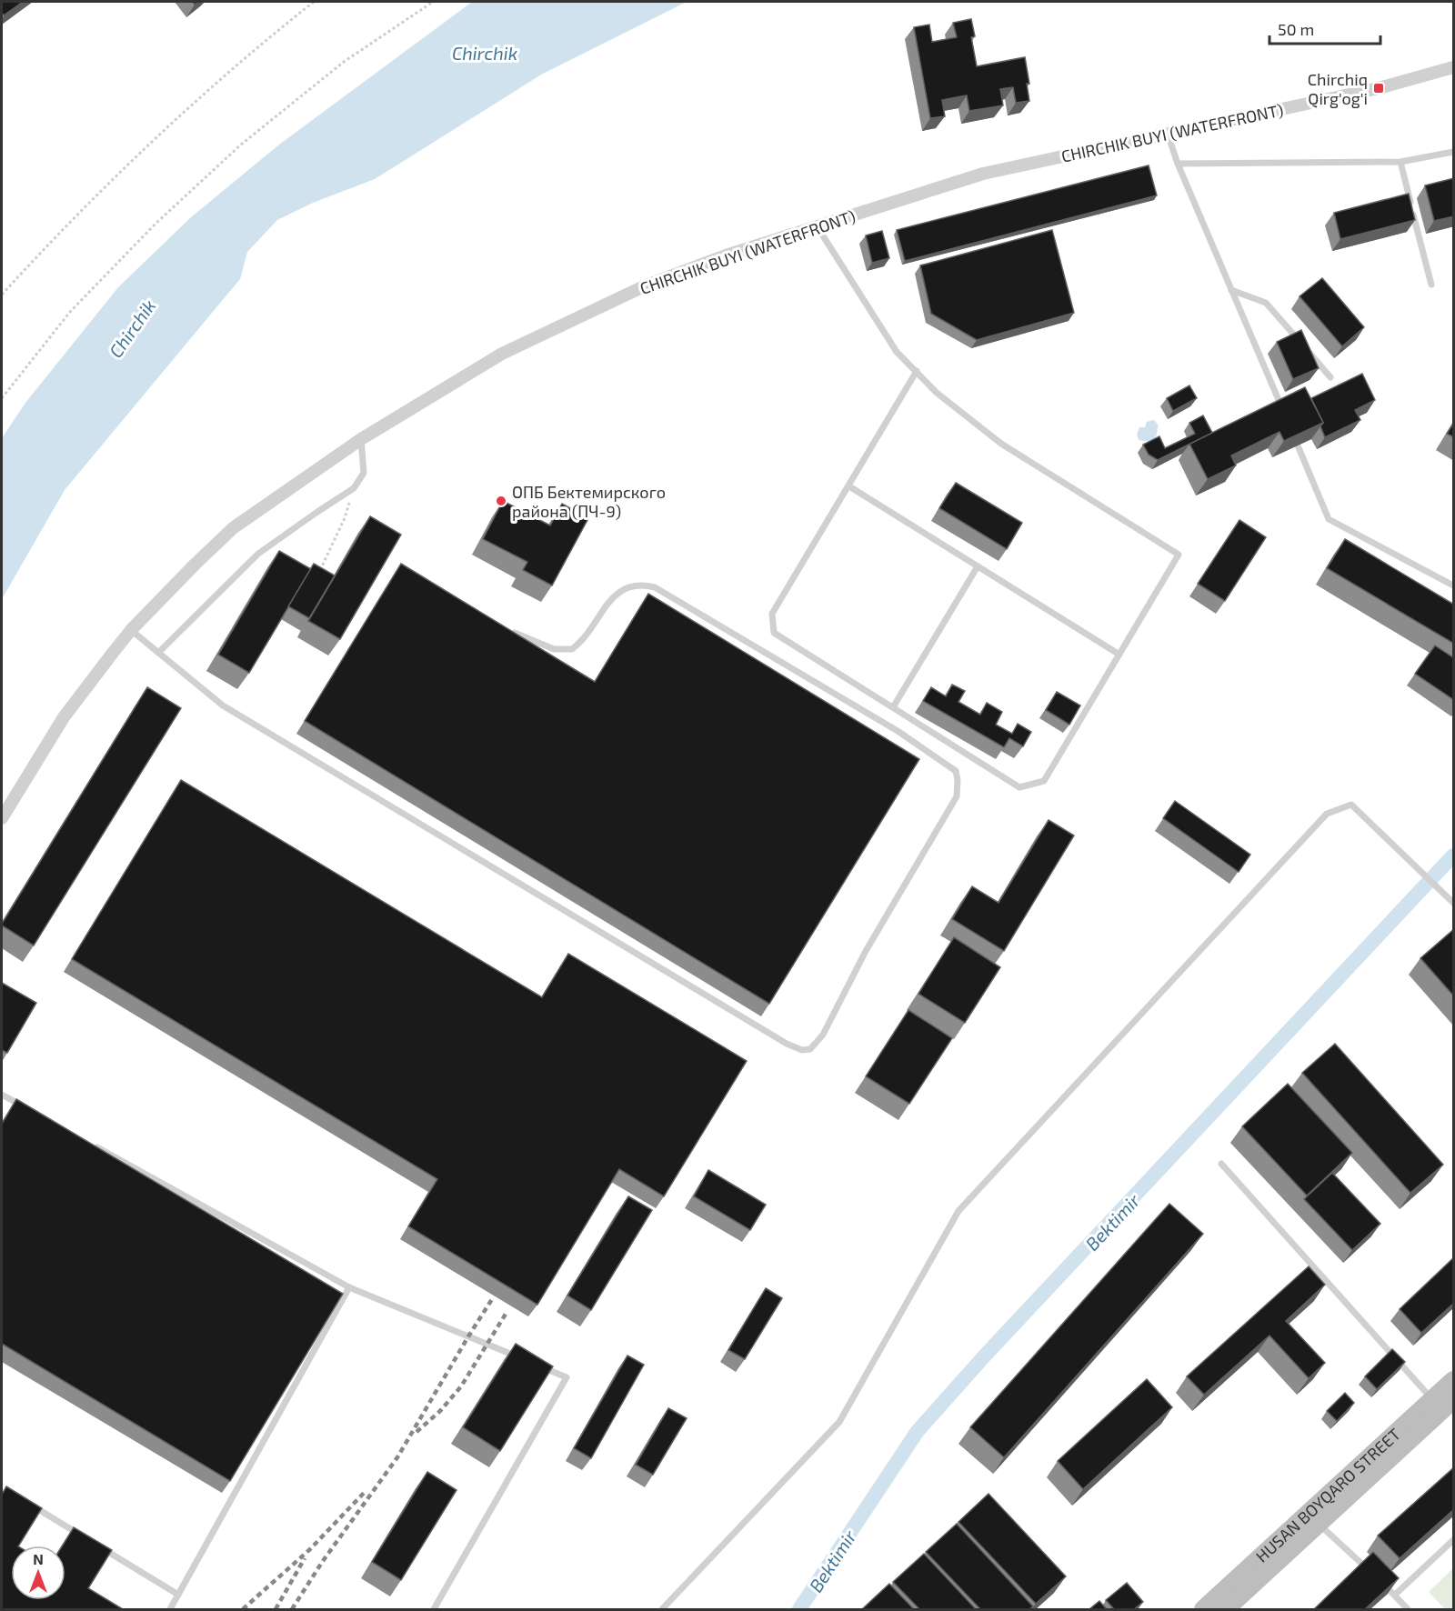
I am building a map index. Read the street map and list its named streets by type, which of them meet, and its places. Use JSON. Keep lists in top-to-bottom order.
{
  "streets": {
    "main road": ["HUSAN BOYQARO STREET"],
    "street": ["CHIRCHIK BUYI (WATERFRONT)"]
  },
  "water": ["Chirchik", "Bektimir"],
  "places": {
    "transit": ["Chirchiq Qirg'og'i"],
    "other": ["ОПБ Бектемирского района (ПЧ-9)"]
  },
  "scale_bar": "50 m",
  "north": "top"
}
